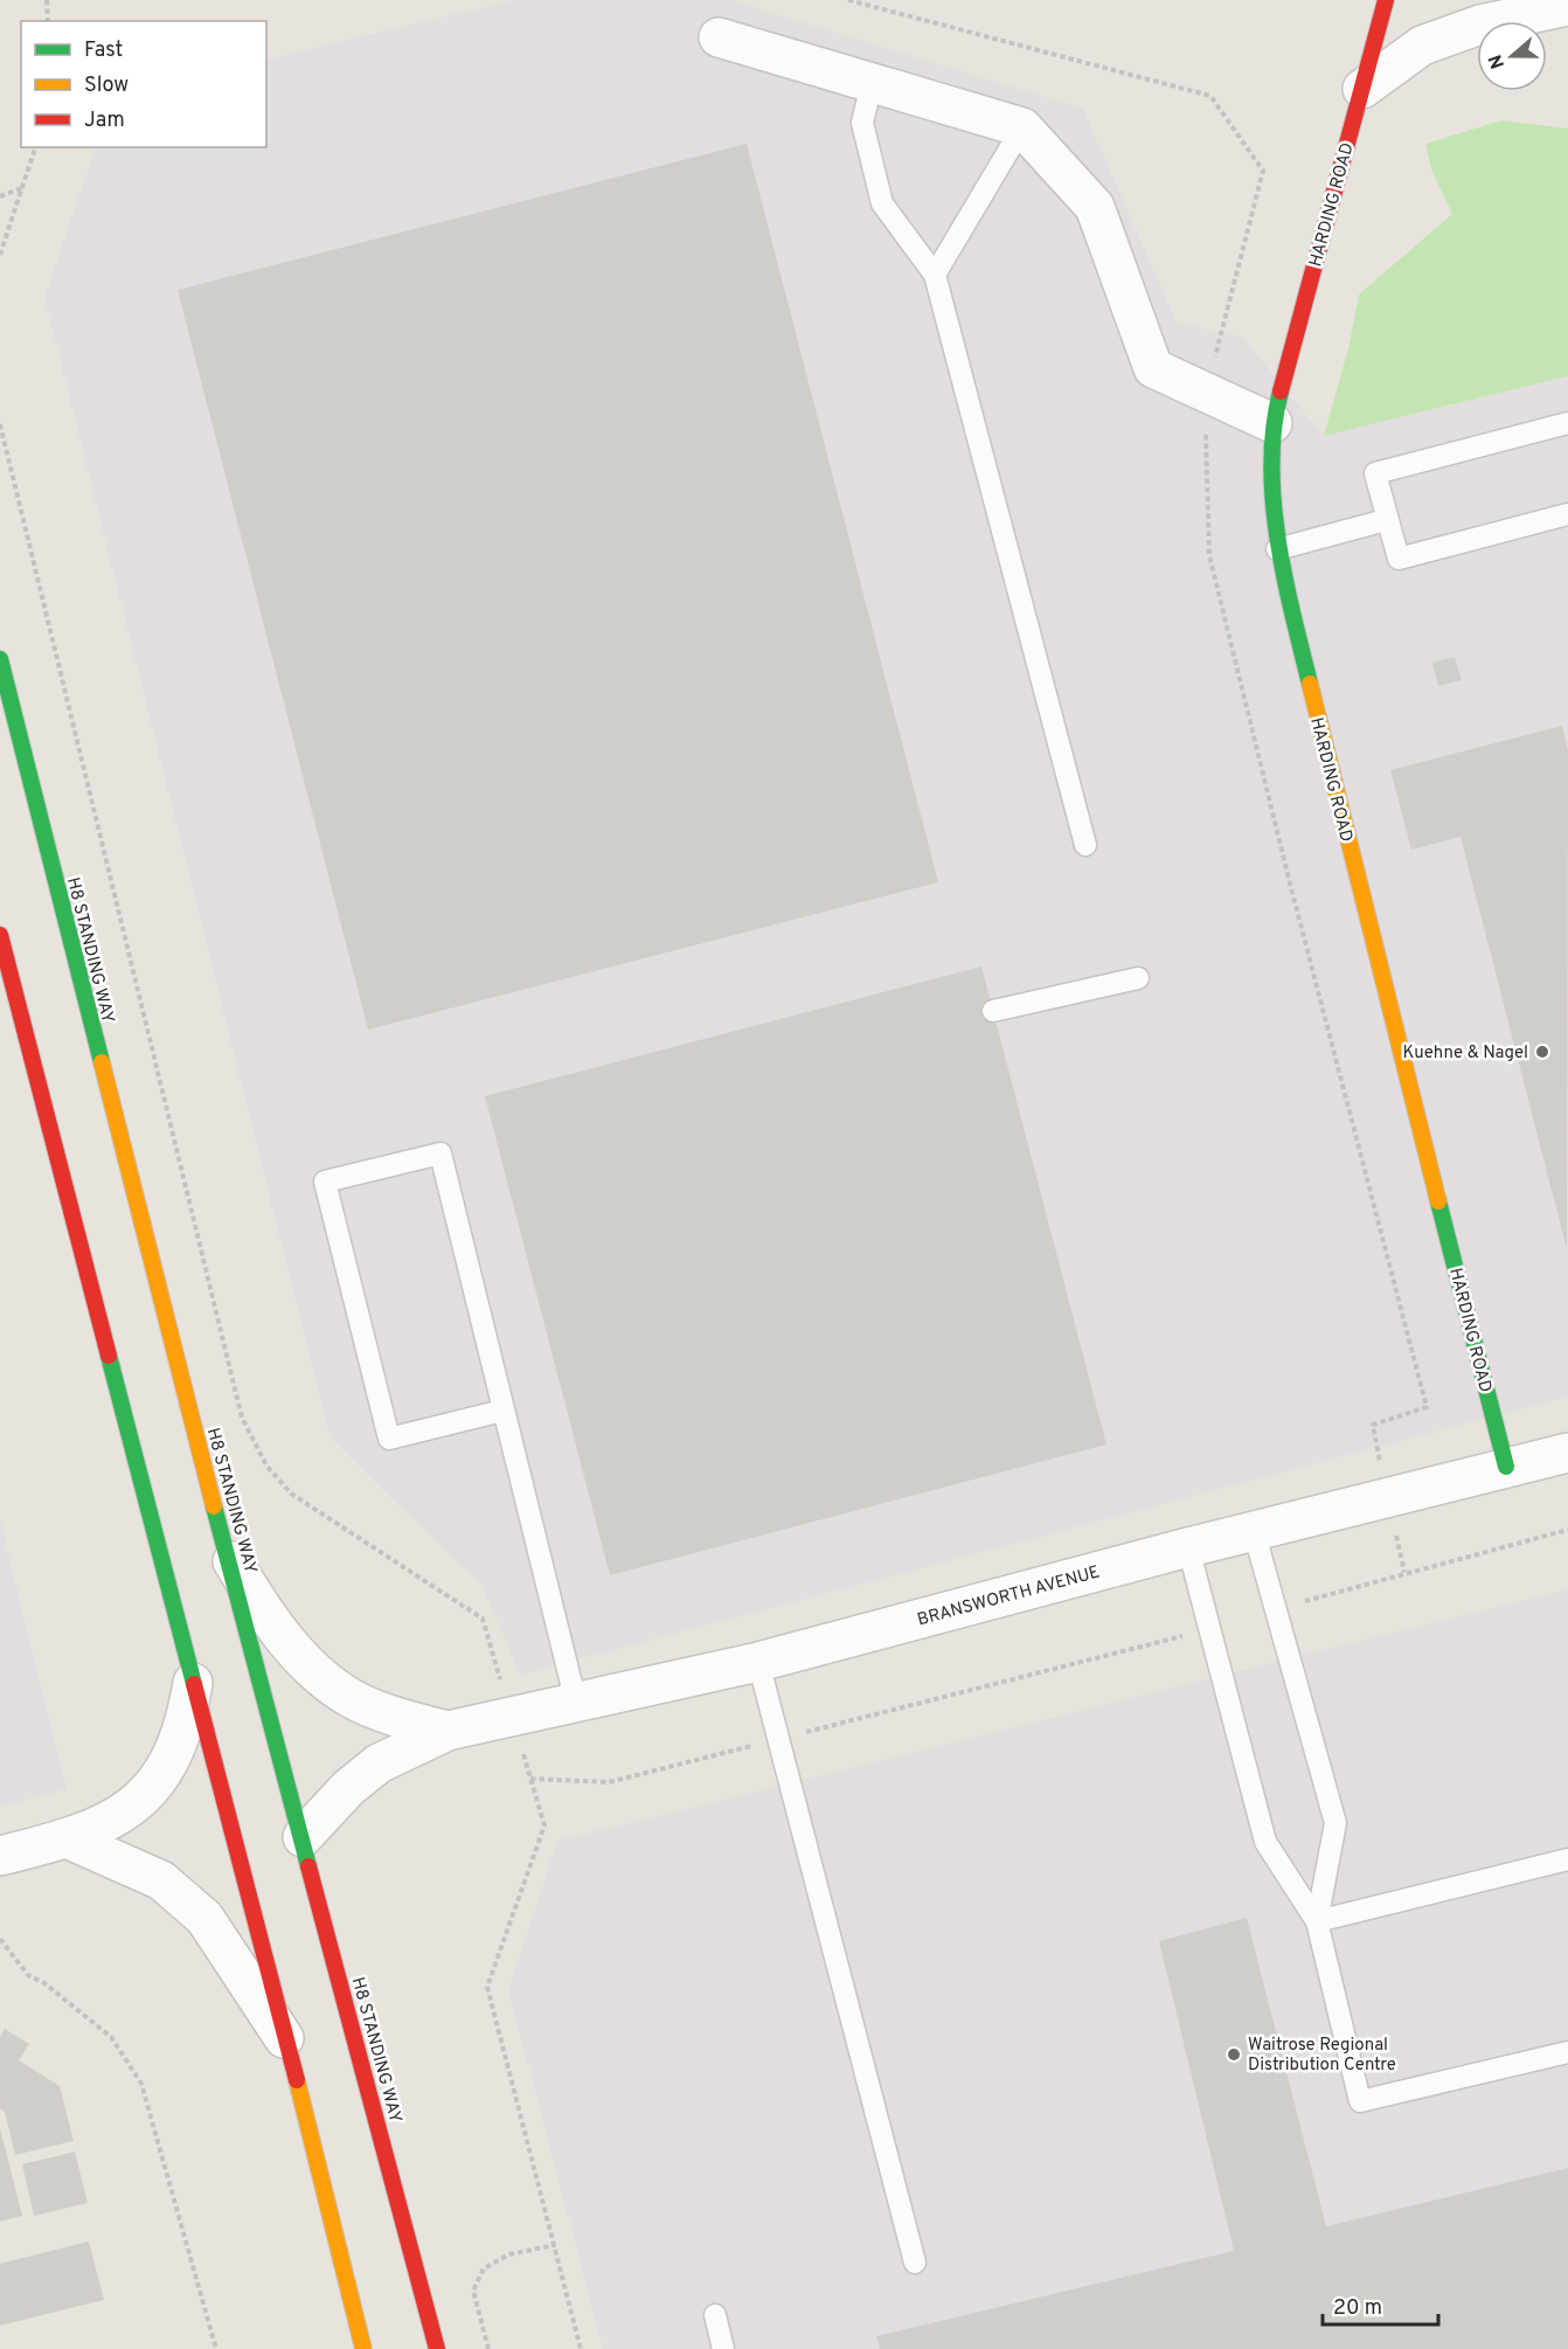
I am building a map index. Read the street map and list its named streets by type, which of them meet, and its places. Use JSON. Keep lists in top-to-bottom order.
{
  "streets": {
    "main road": ["HARDING ROAD", "H8 STANDING WAY"],
    "street": ["BRANSWORTH AVENUE"]
  },
  "crossings": [
    ["HARDING ROAD", "BRANSWORTH AVENUE"],
    ["H8 STANDING WAY", "BRANSWORTH AVENUE"]
  ],
  "places": ["Kuehne & Nagel", "Waitrose Regional Distribution Centre"],
  "legend": ["Fast", "Slow", "Jam"],
  "scale_bar": "20 m",
  "north": "left"
}
